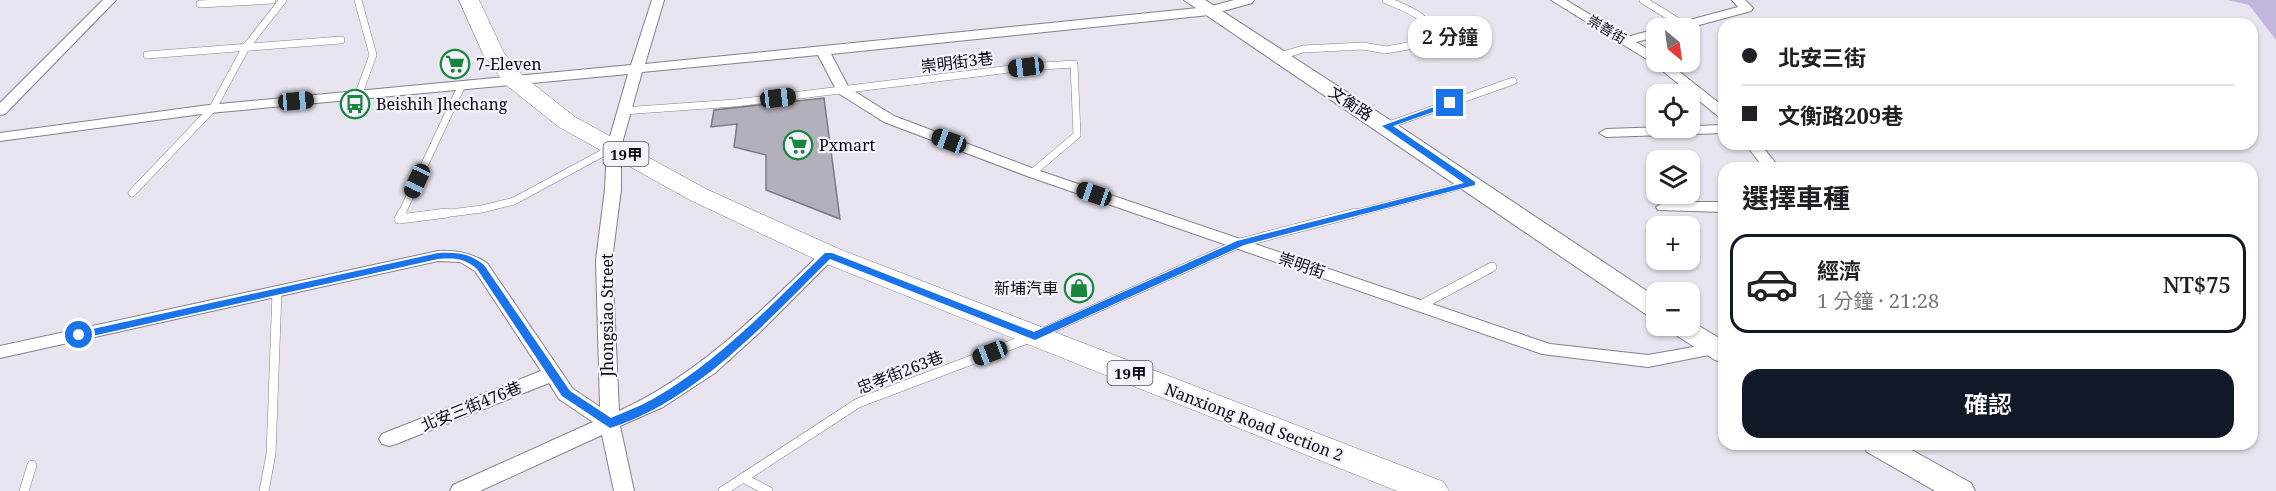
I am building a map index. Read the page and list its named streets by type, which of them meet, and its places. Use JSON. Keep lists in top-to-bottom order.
{
  "streets": {
    "main road": ["19甲", "Nanxiong Road Section 2"],
    "street": [
      "崇善街",
      "文衡路",
      "崇明街",
      "Jhongsiao Street",
      "北安三街476巷"
    ],
    "lane": ["崇明街3巷", "忠孝街263巷"]
  },
  "crossings": [
    ["崇明街3巷", "崇明街"],
    ["崇明街3巷", "Jhongsiao Street"],
    ["文衡路", "忠孝街263巷"],
    ["崇明街", "忠孝街263巷"],
    ["Jhongsiao Street", "Nanxiong Road Section 2"],
    ["忠孝街263巷", "Nanxiong Road Section 2"]
  ],
  "places": {
    "supermarket": ["7-Eleven", "Pxmart"],
    "bus stop": ["Beishih Jhechang"],
    "shop": ["新埔汽車"]
  },
  "north": "bottom right",
  "page": {
    "bubble": "2 分鐘",
    "map_buttons": ["+", "−"],
    "banner": ["北安三街", "文衡路209巷"],
    "heading": "選擇車種",
    "list": [
      {
        "name": "經濟",
        "note": "1 分鐘 · 21:28",
        "value": "NT$75"
      }
    ],
    "buttons": "確認"
  }
}
